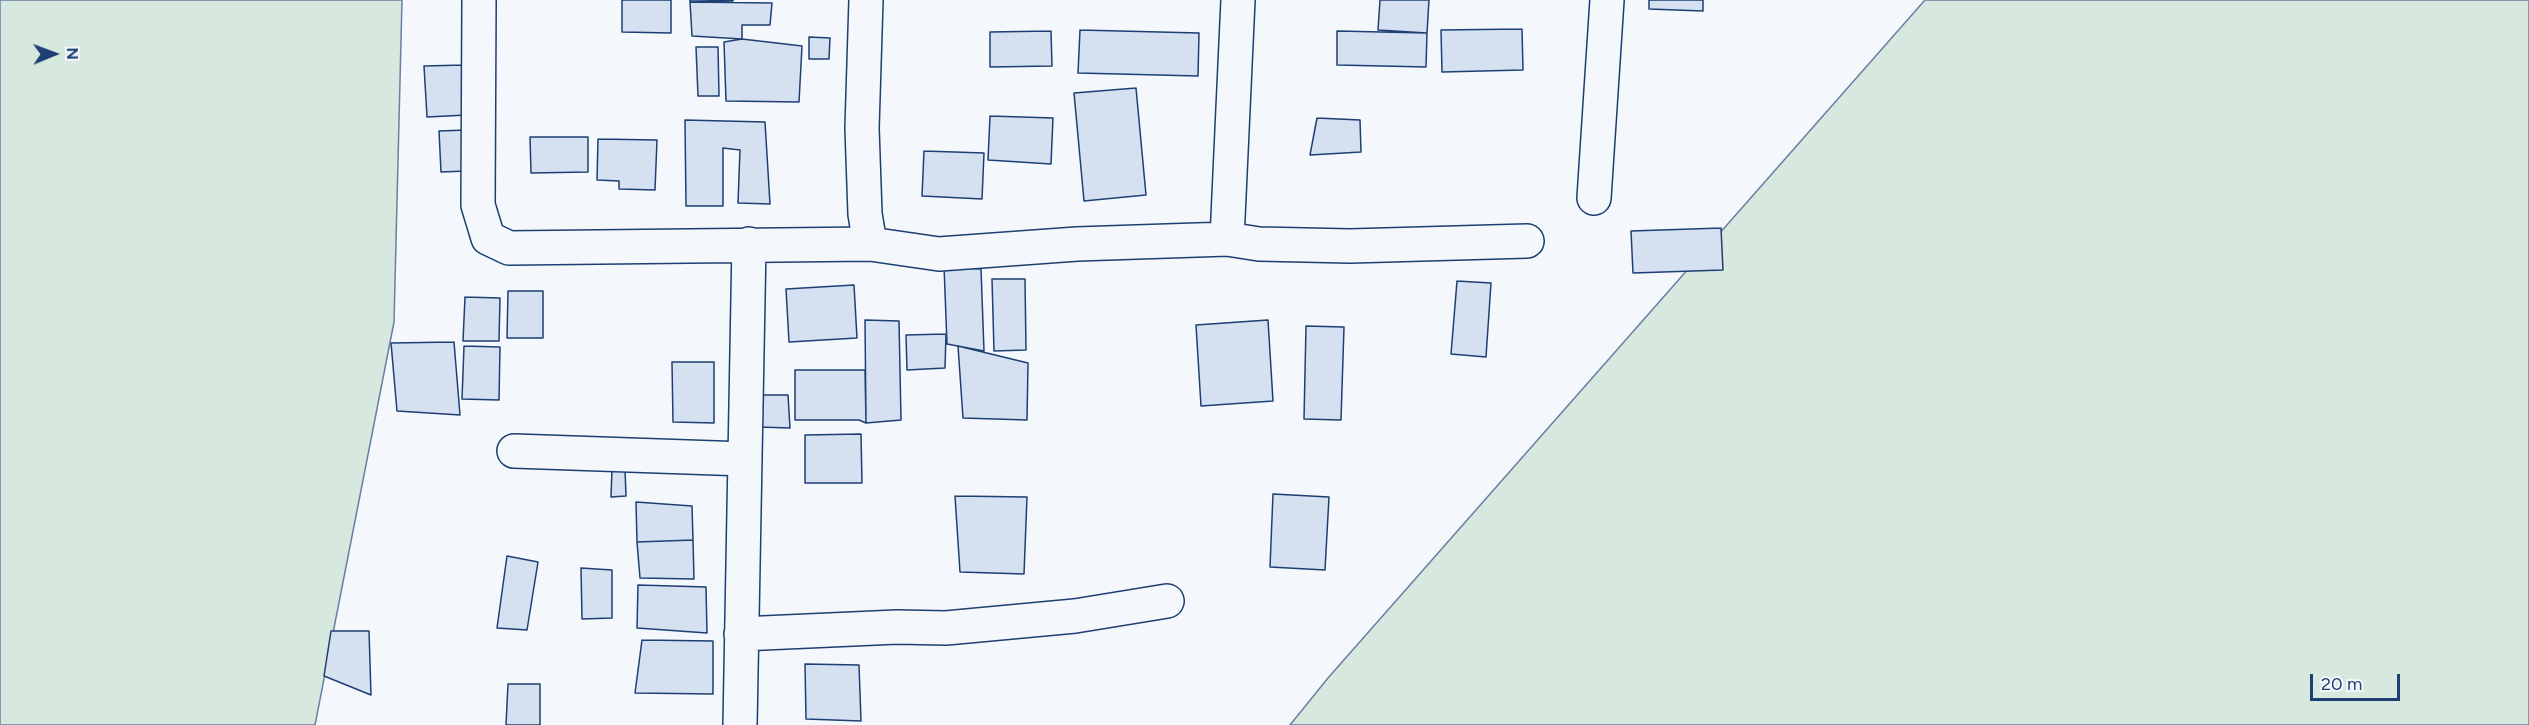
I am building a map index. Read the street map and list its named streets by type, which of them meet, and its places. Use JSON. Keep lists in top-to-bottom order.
{
  "scale_bar": "20 m",
  "north": "right"
}
